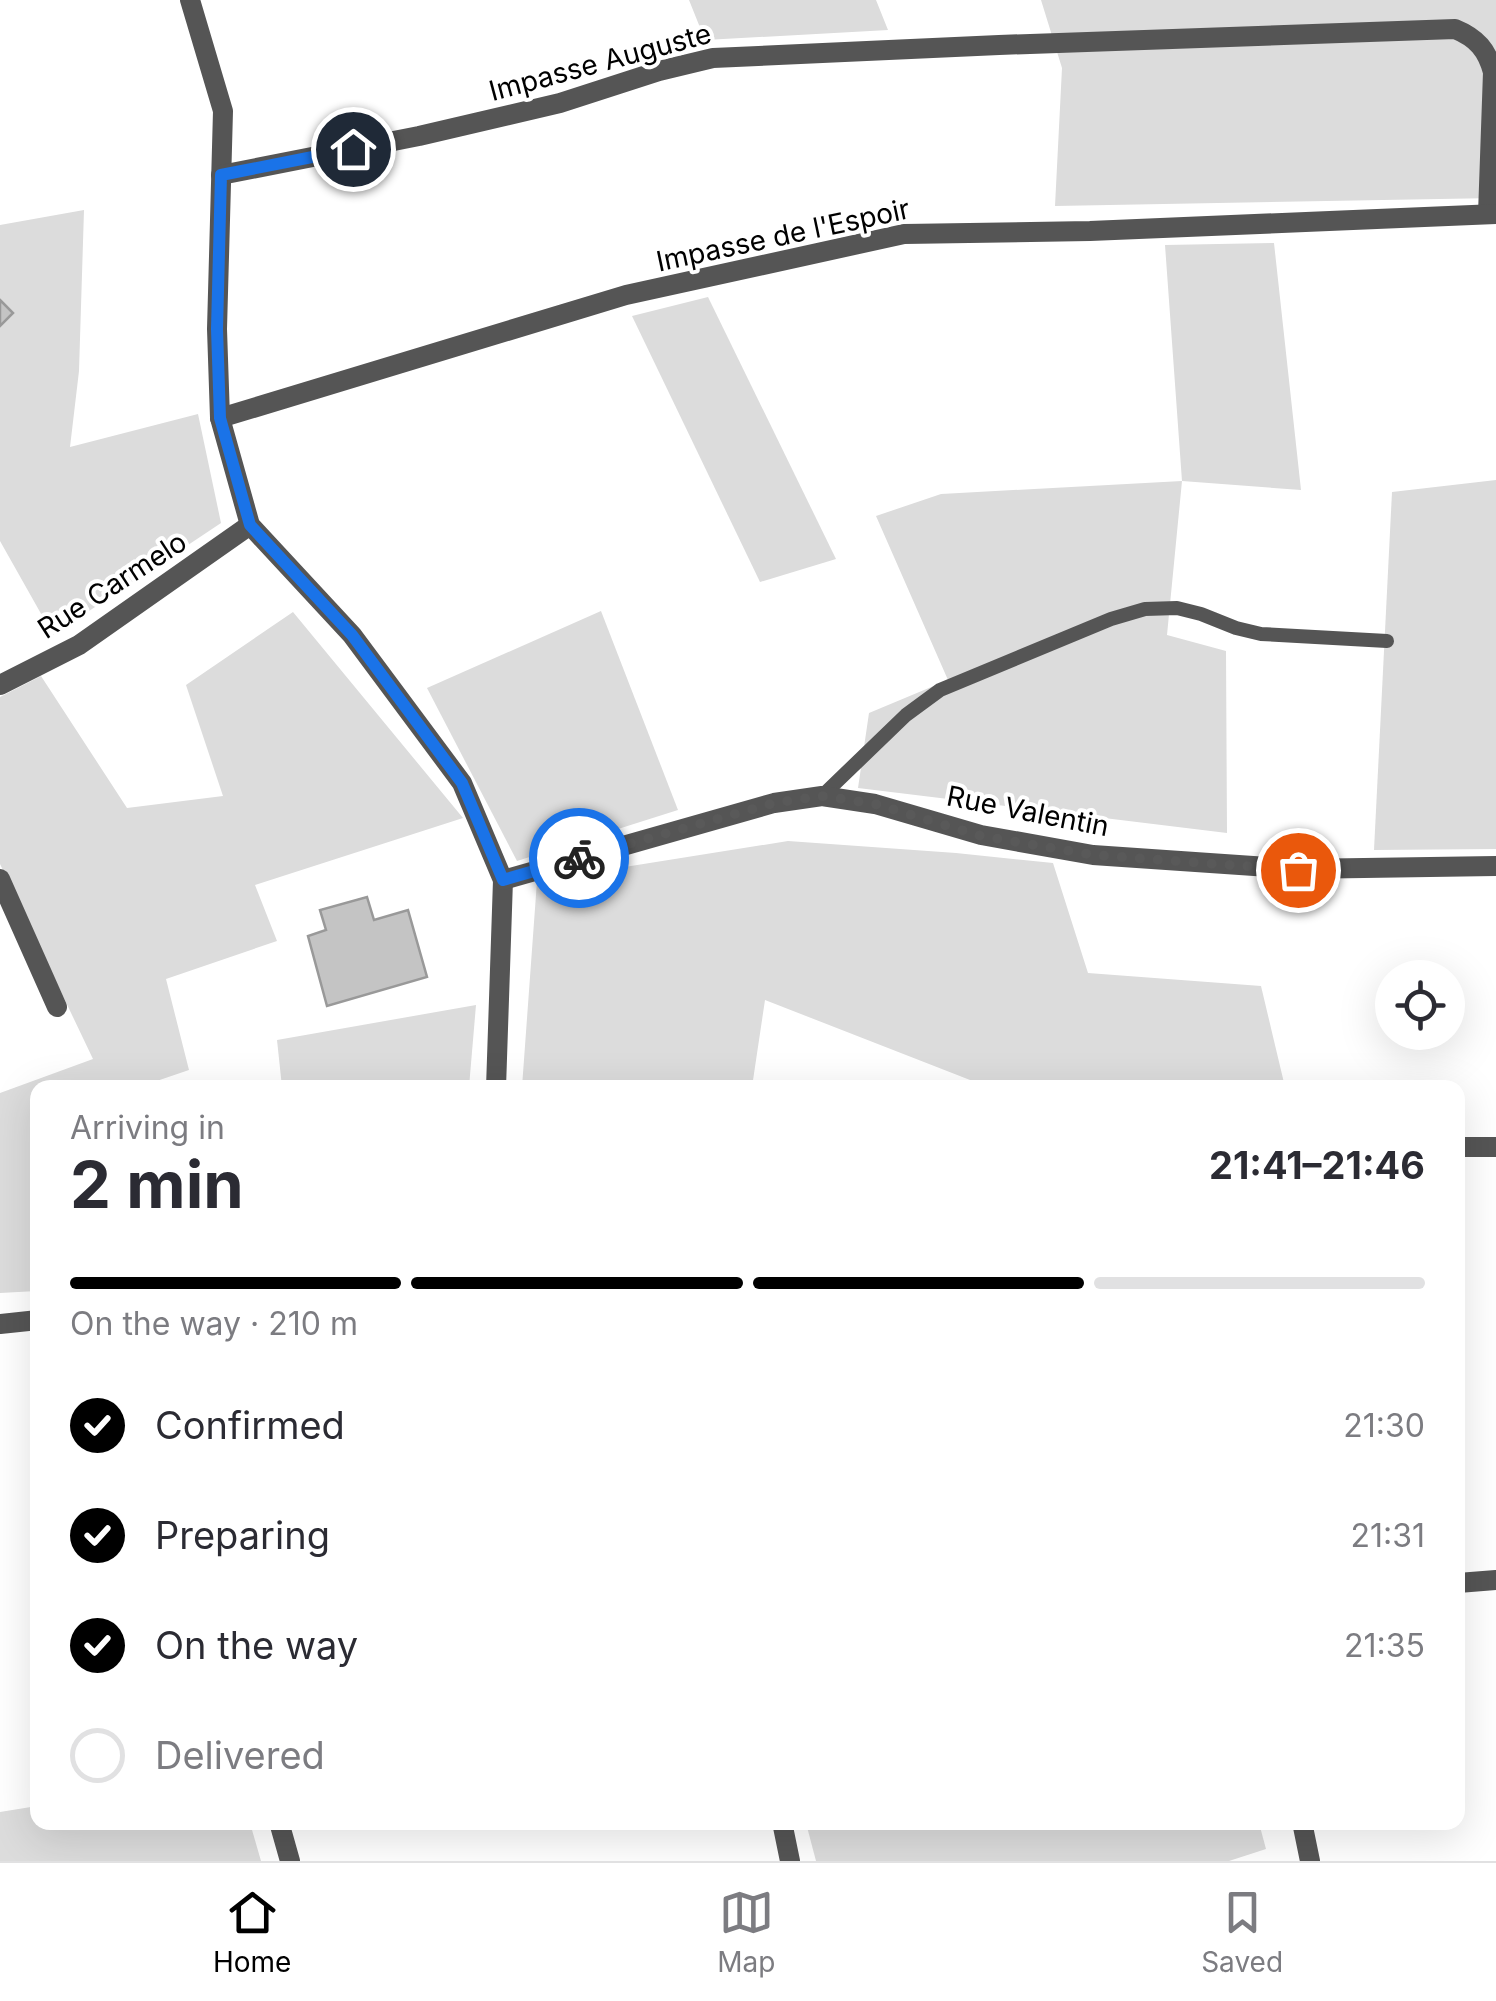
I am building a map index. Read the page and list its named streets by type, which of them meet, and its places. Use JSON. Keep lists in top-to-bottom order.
{
  "streets": {
    "street": [
      "Impasse Auguste",
      "Impasse de l'Espoir",
      "Rue Carmelo",
      "Rue Valentin"
    ]
  },
  "crossings": [
    ["Impasse Auguste", "Impasse de l'Espoir"]
  ],
  "page": {
    "heading": ["2 min", "Arriving in", "21:41–21:46"],
    "bar": "On the way · 210 m",
    "list": [
      ["Confirmed", "21:30"],
      ["Preparing", "21:31"],
      ["On the way", "21:35"],
      "Delivered"
    ],
    "tabs": ["Home", "Map", "Saved"]
  }
}
